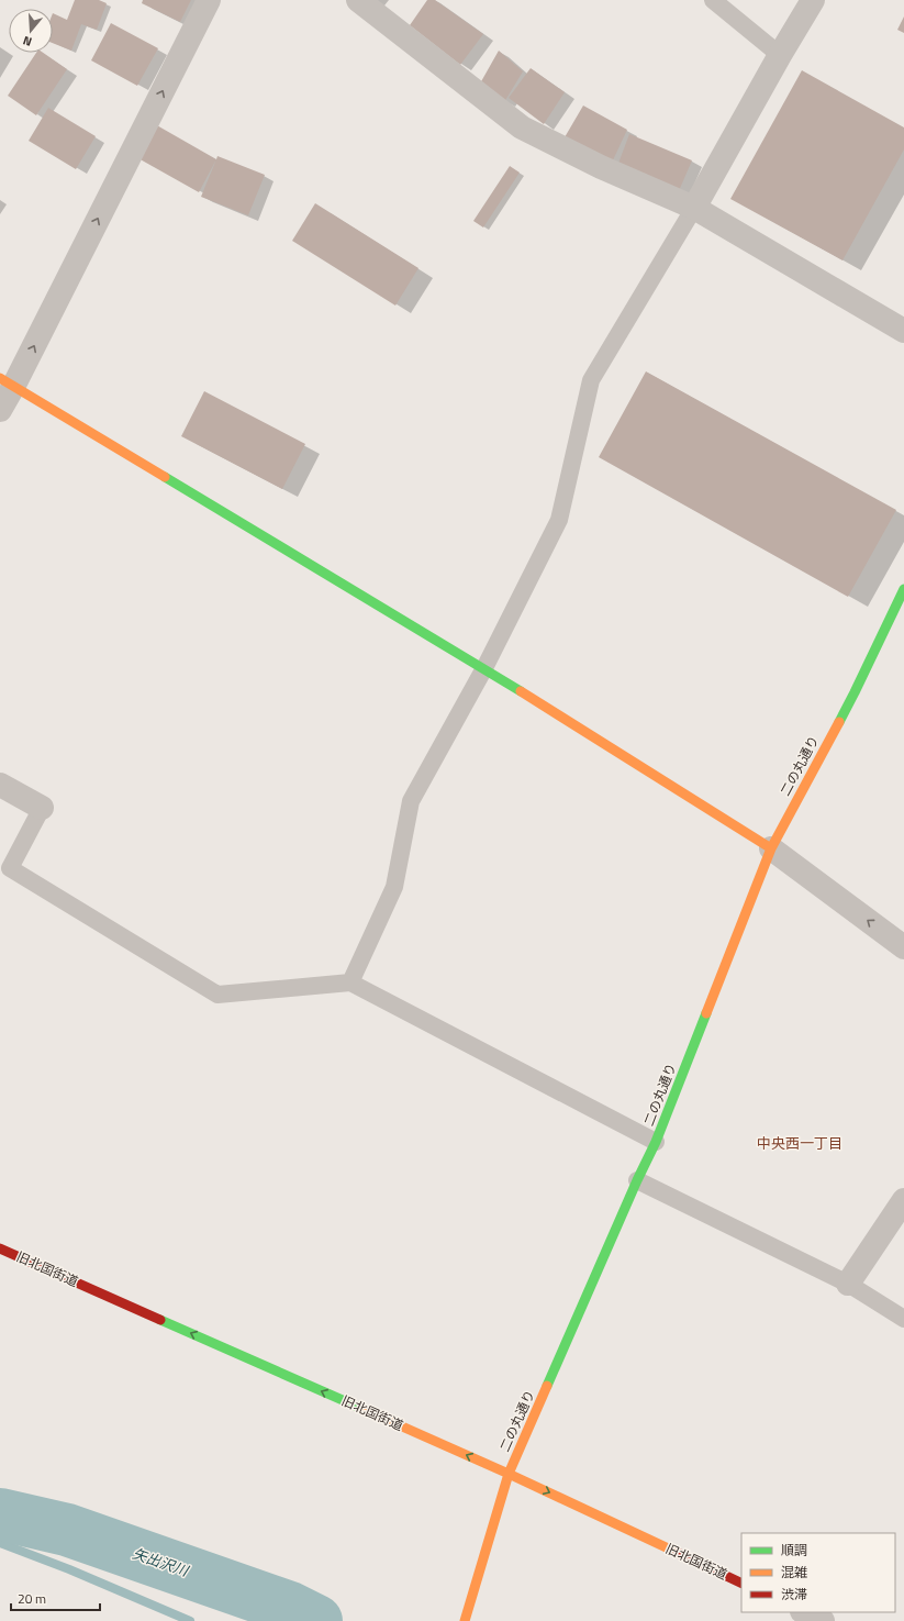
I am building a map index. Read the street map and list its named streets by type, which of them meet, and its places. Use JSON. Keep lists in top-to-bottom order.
{
  "streets": {
    "street": ["二の丸通り", "旧北国街道"]
  },
  "crossings": [
    ["二の丸通り", "旧北国街道"]
  ],
  "districts": ["中央西一丁目"],
  "water": ["矢出沢川"],
  "legend": ["順調", "混雑", "渋滞"],
  "scale_bar": "20 m",
  "north": "bottom"
}
